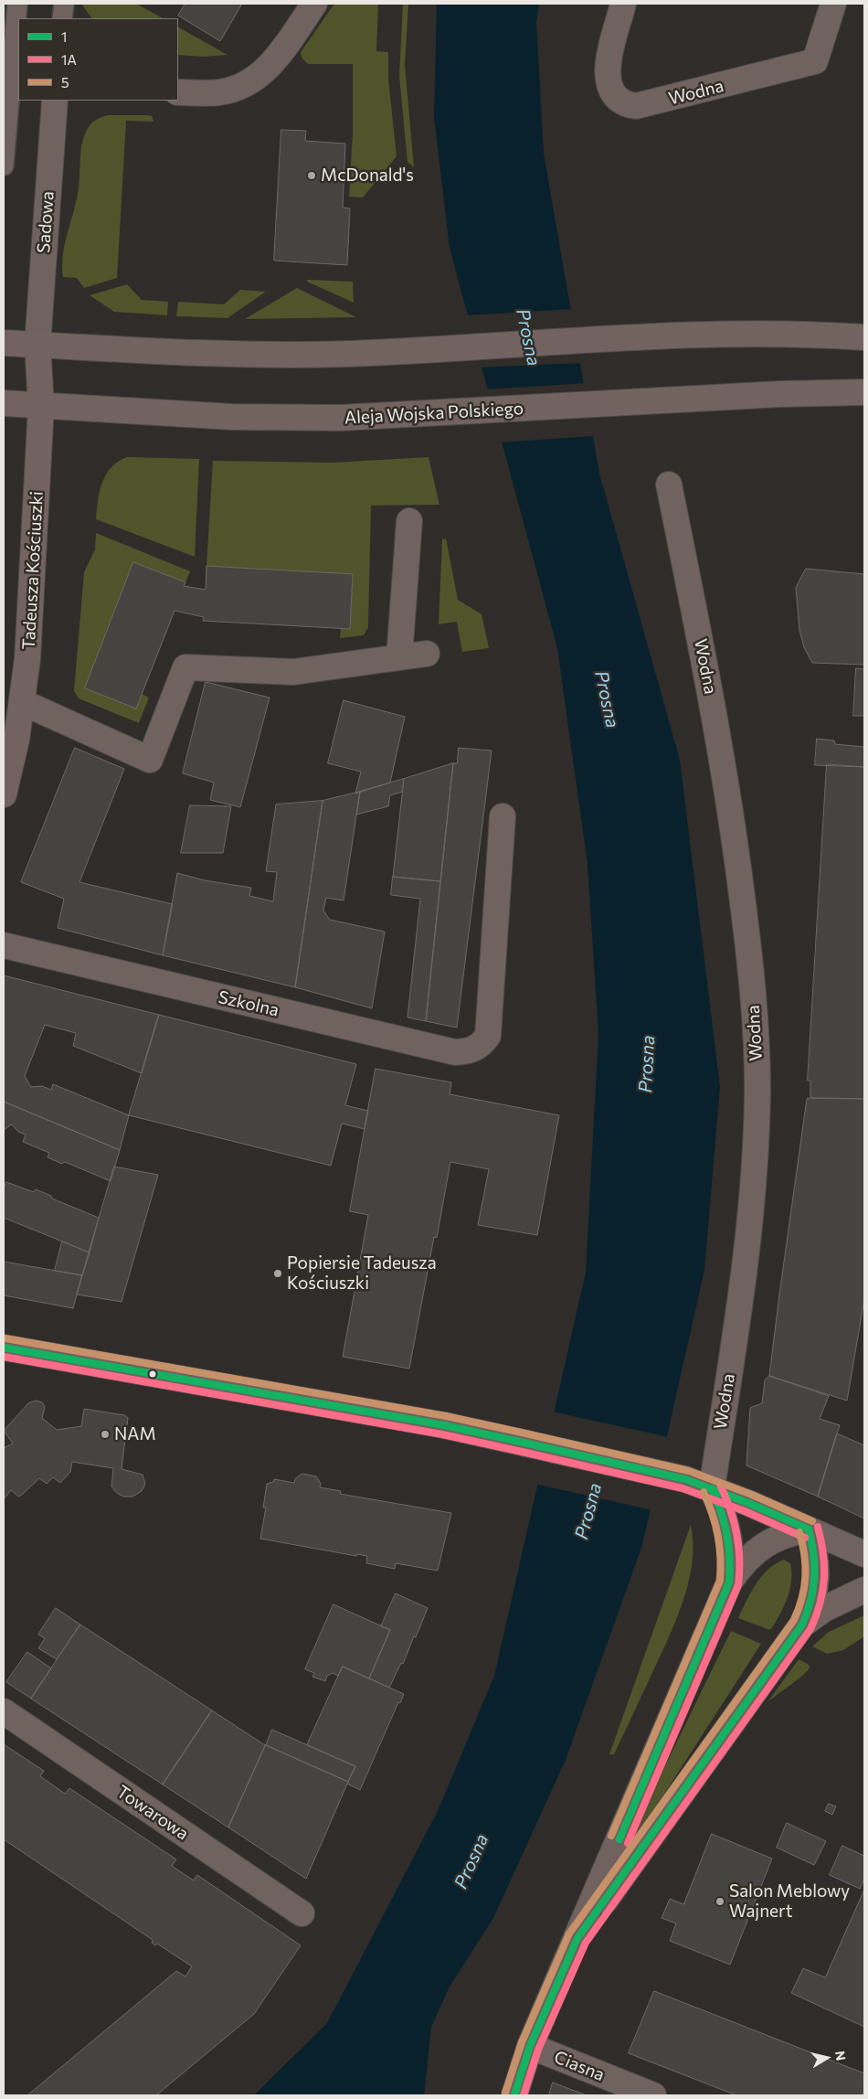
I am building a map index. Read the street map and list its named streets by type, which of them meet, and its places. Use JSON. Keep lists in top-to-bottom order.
{
  "streets": {
    "main road": ["Aleja Wojska Polskiego", "Tadeusza Kościuszki"],
    "street": [
      "Wodna",
      "Sadowa",
      "Szkolna",
      "Towarowa",
      "Ciasna"
    ]
  },
  "crossings": [
    ["Sadowa", "Tadeusza Kościuszki"],
    ["Aleja Wojska Polskiego", "Tadeusza Kościuszki"]
  ],
  "water": ["Prosna"],
  "places": [
    "McDonald's",
    "Popiersie Tadeusza Kościuszki",
    "NAM",
    "Salon Meblowy Wajnert"
  ],
  "lines": ["transit line 5", "transit line 1", "transit line 1A"],
  "legend": ["1", "1A", "5"],
  "north": "right"
}
